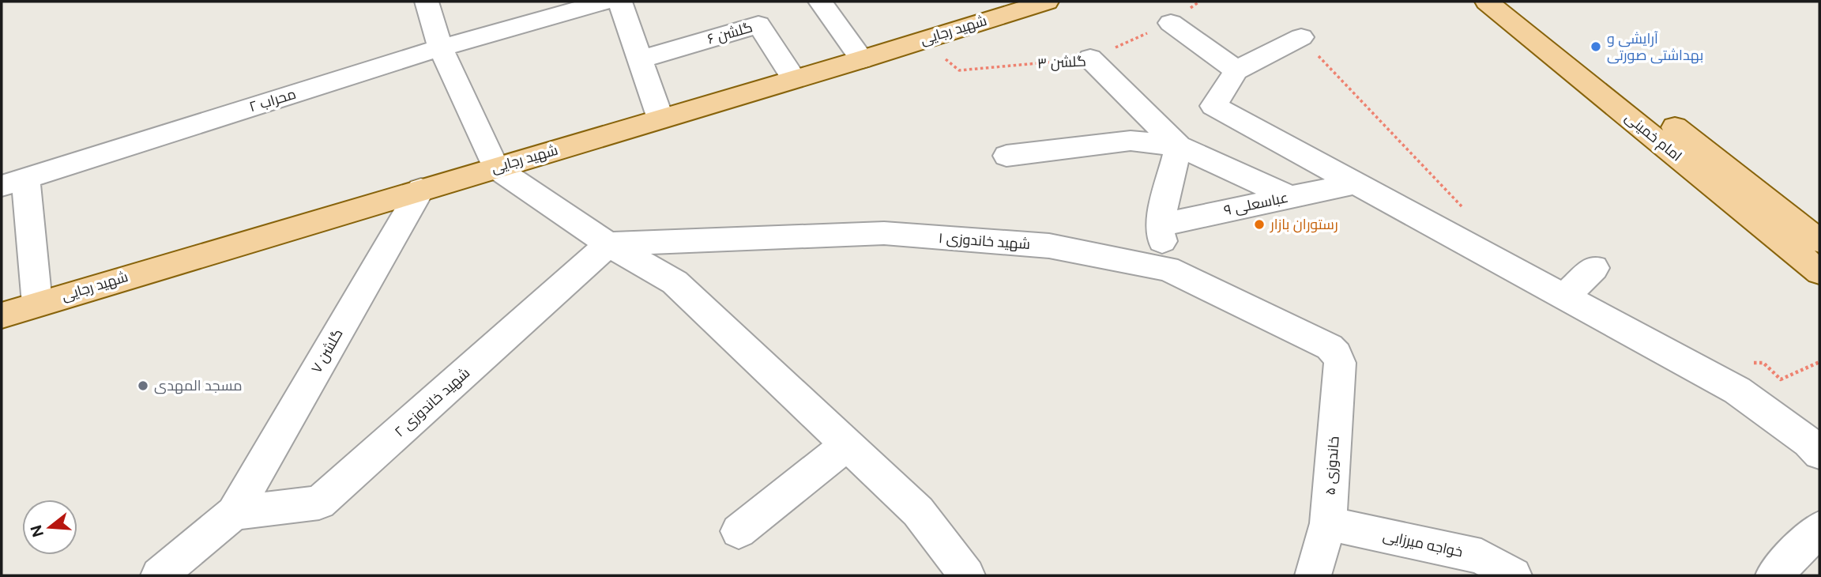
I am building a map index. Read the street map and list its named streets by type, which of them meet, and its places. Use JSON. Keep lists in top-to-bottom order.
{
  "streets": {
    "main road": ["شهید رجایی", "امام خمینی"],
    "street": [
      "۶ گلشن",
      "۳ گلشن",
      "۲ محراب",
      "۹ عباسعلی",
      "۱ شهید خاندوزی",
      "۷ گلشن",
      "۲ شهید خاندوزی",
      "خاندوزی ۵",
      "خواجه میرزایی"
    ]
  },
  "crossings": [
    ["شهید رجایی", "۶ گلشن"],
    ["شهید رجایی", "۳ گلشن"],
    ["شهید رجایی", "۷ گلشن"],
    ["۱ شهید خاندوزی", "۲ شهید خاندوزی"],
    ["۱ شهید خاندوزی", "خاندوزی ۵"],
    ["۷ گلشن", "۲ شهید خاندوزی"],
    ["خاندوزی ۵", "خواجه میرزایی"]
  ],
  "places": ["آرایشی و بهداشتی صورتی", "رستوران بازار", "مسجد المهدی"],
  "north": "left"
}
